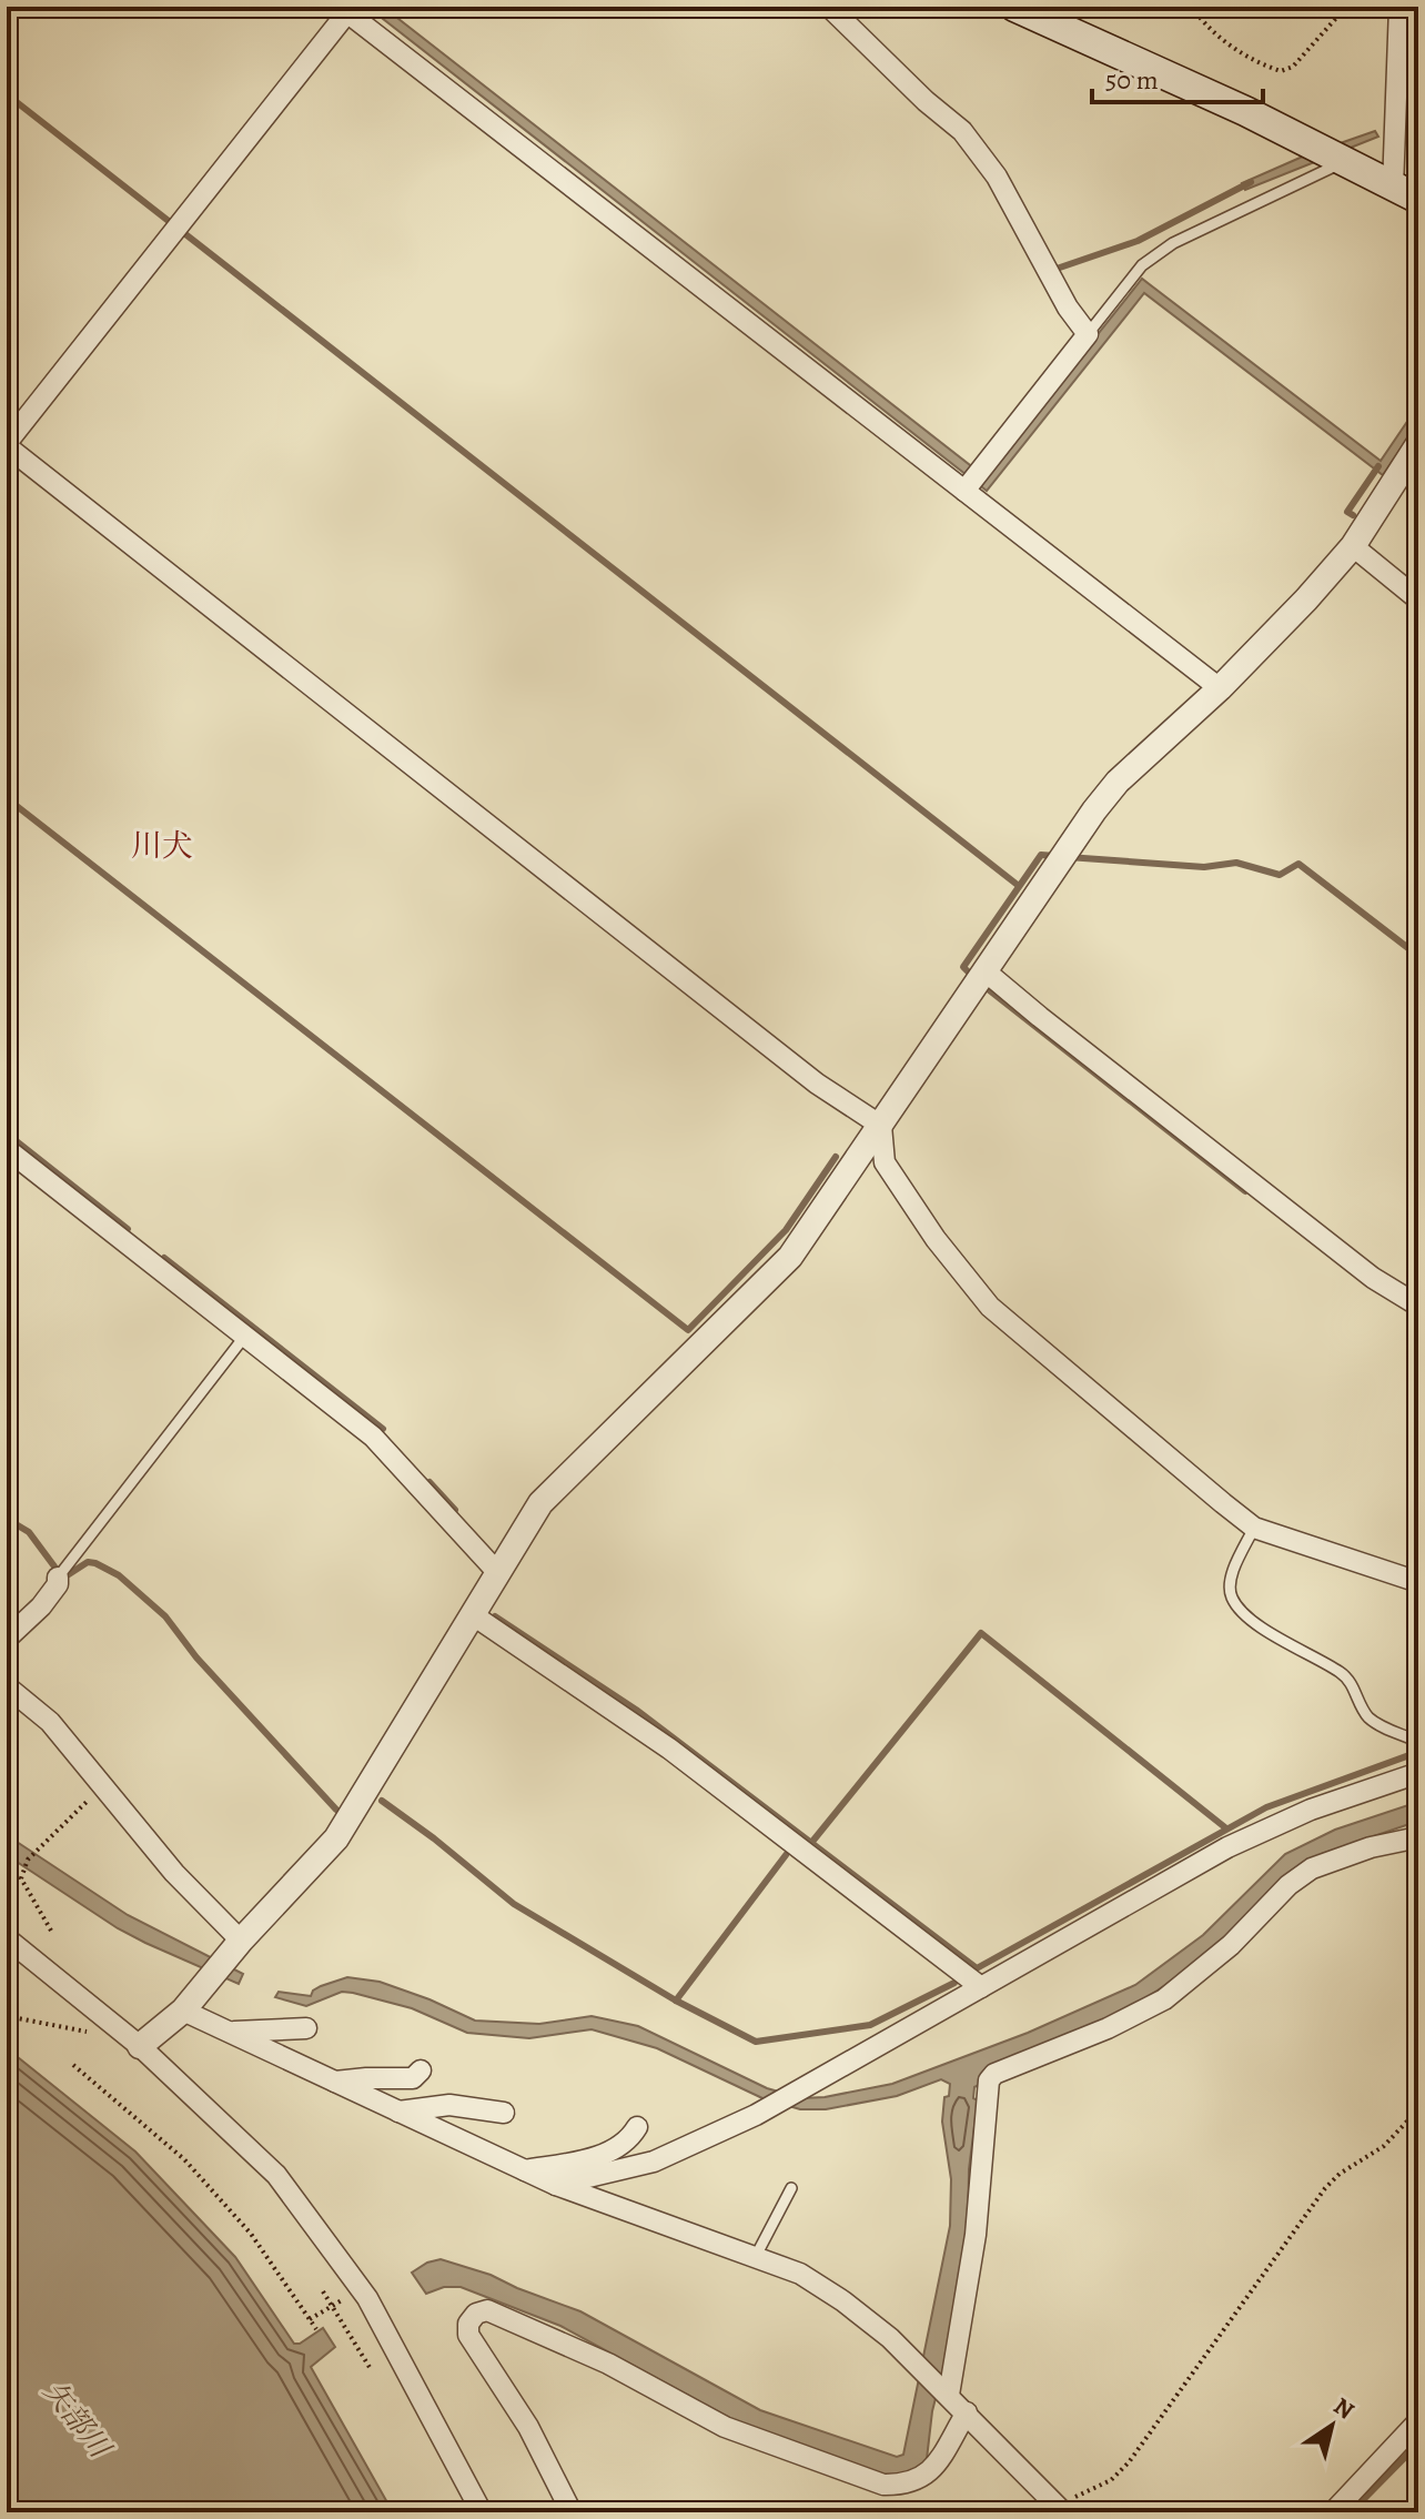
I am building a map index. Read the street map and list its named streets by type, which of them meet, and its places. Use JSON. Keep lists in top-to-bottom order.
{
  "districts": ["川犬"],
  "water": ["矢部川"],
  "scale_bar": "50 m",
  "north": "top right"
}
